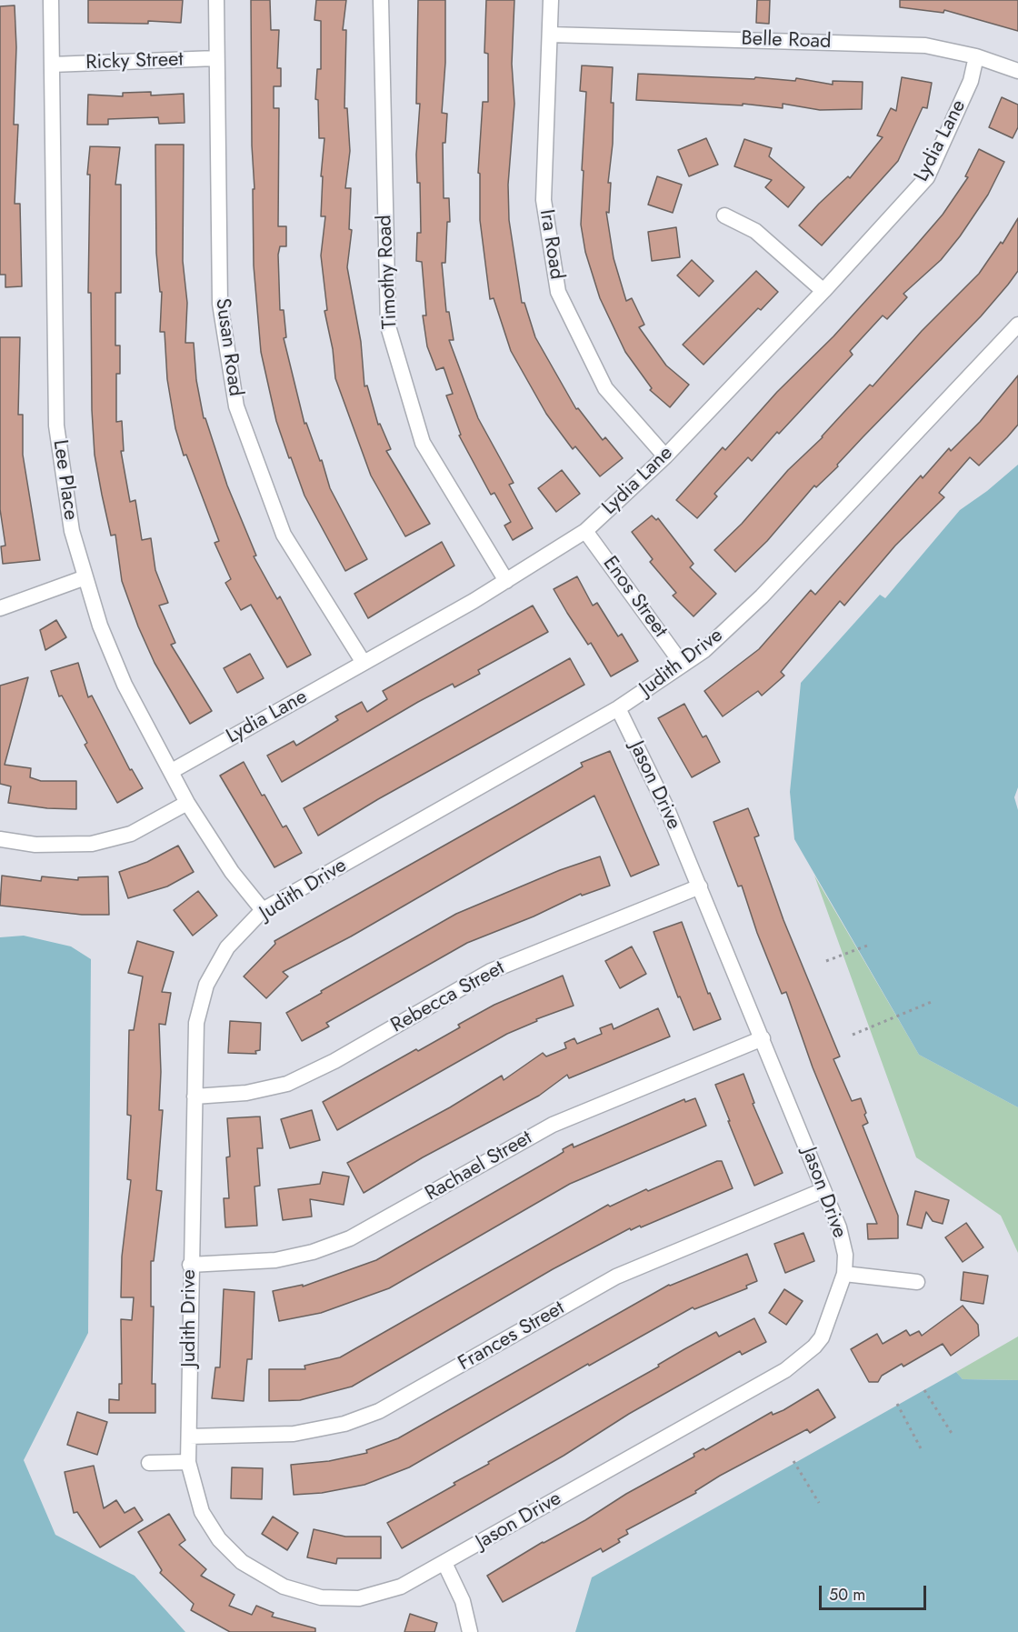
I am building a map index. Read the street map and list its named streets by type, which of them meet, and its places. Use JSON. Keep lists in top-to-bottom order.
{
  "streets": {
    "street": [
      "Belle Road",
      "Ricky Street",
      "Lydia Lane",
      "Ira Road",
      "Timothy Road",
      "Susan Road",
      "Lee Place",
      "Enos Street",
      "Judith Drive",
      "Jason Drive",
      "Rebecca Street",
      "Rachael Street",
      "Frances Street"
    ]
  },
  "crossings": [
    ["Belle Road", "Lydia Lane"],
    ["Belle Road", "Ira Road"],
    ["Ricky Street", "Susan Road"],
    ["Ricky Street", "Lee Place"],
    ["Lydia Lane", "Ira Road"],
    ["Lydia Lane", "Timothy Road"],
    ["Lydia Lane", "Susan Road"],
    ["Lydia Lane", "Lee Place"],
    ["Lydia Lane", "Enos Street"],
    ["Lee Place", "Judith Drive"],
    ["Enos Street", "Judith Drive"],
    ["Judith Drive", "Jason Drive"],
    ["Judith Drive", "Rebecca Street"],
    ["Judith Drive", "Rachael Street"],
    ["Judith Drive", "Frances Street"],
    ["Jason Drive", "Rebecca Street"],
    ["Jason Drive", "Rachael Street"],
    ["Jason Drive", "Frances Street"]
  ],
  "scale_bar": "50 m"
}
